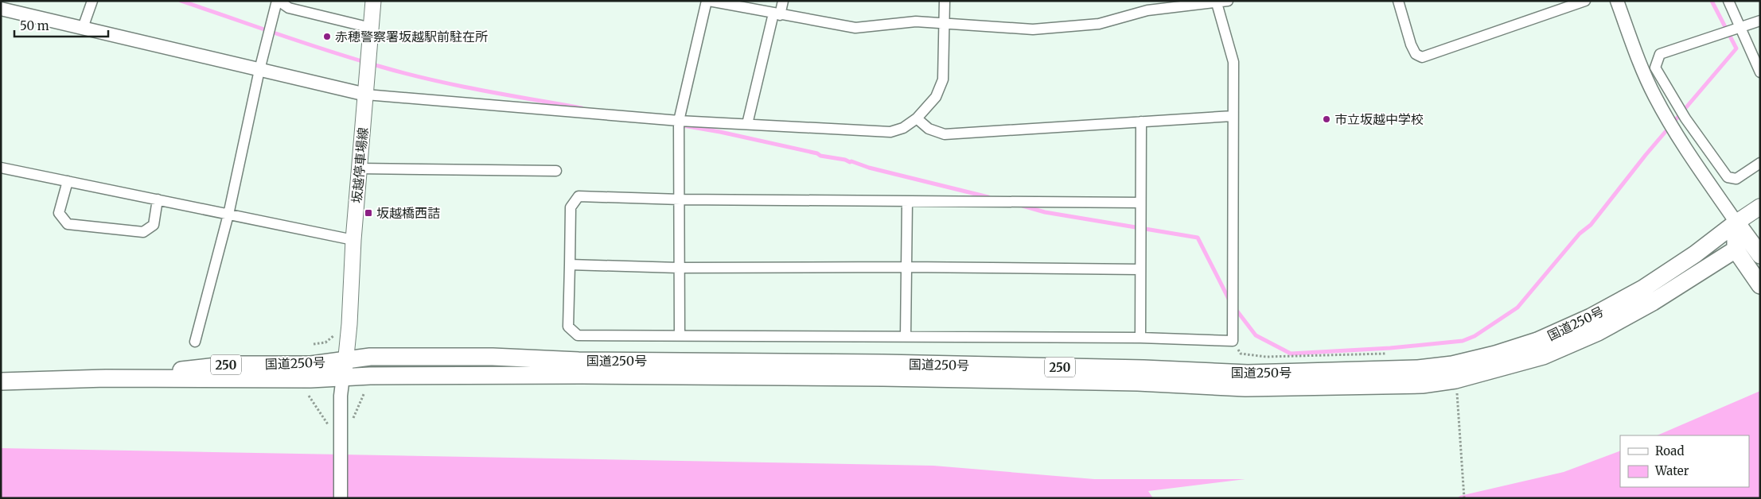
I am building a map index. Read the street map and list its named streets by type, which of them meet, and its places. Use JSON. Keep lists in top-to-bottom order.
{
  "streets": {
    "highway": ["国道250号", "250"],
    "main road": ["坂越停車場線"]
  },
  "crossings": [
    ["坂越停車場線", "国道250号"]
  ],
  "places": {
    "other": ["赤穂警察署坂越駅前駐在所", "市立坂越中学校"],
    "transit": ["坂越橋西詰"]
  },
  "legend": ["Road", "Water"],
  "scale_bar": "50 m"
}
